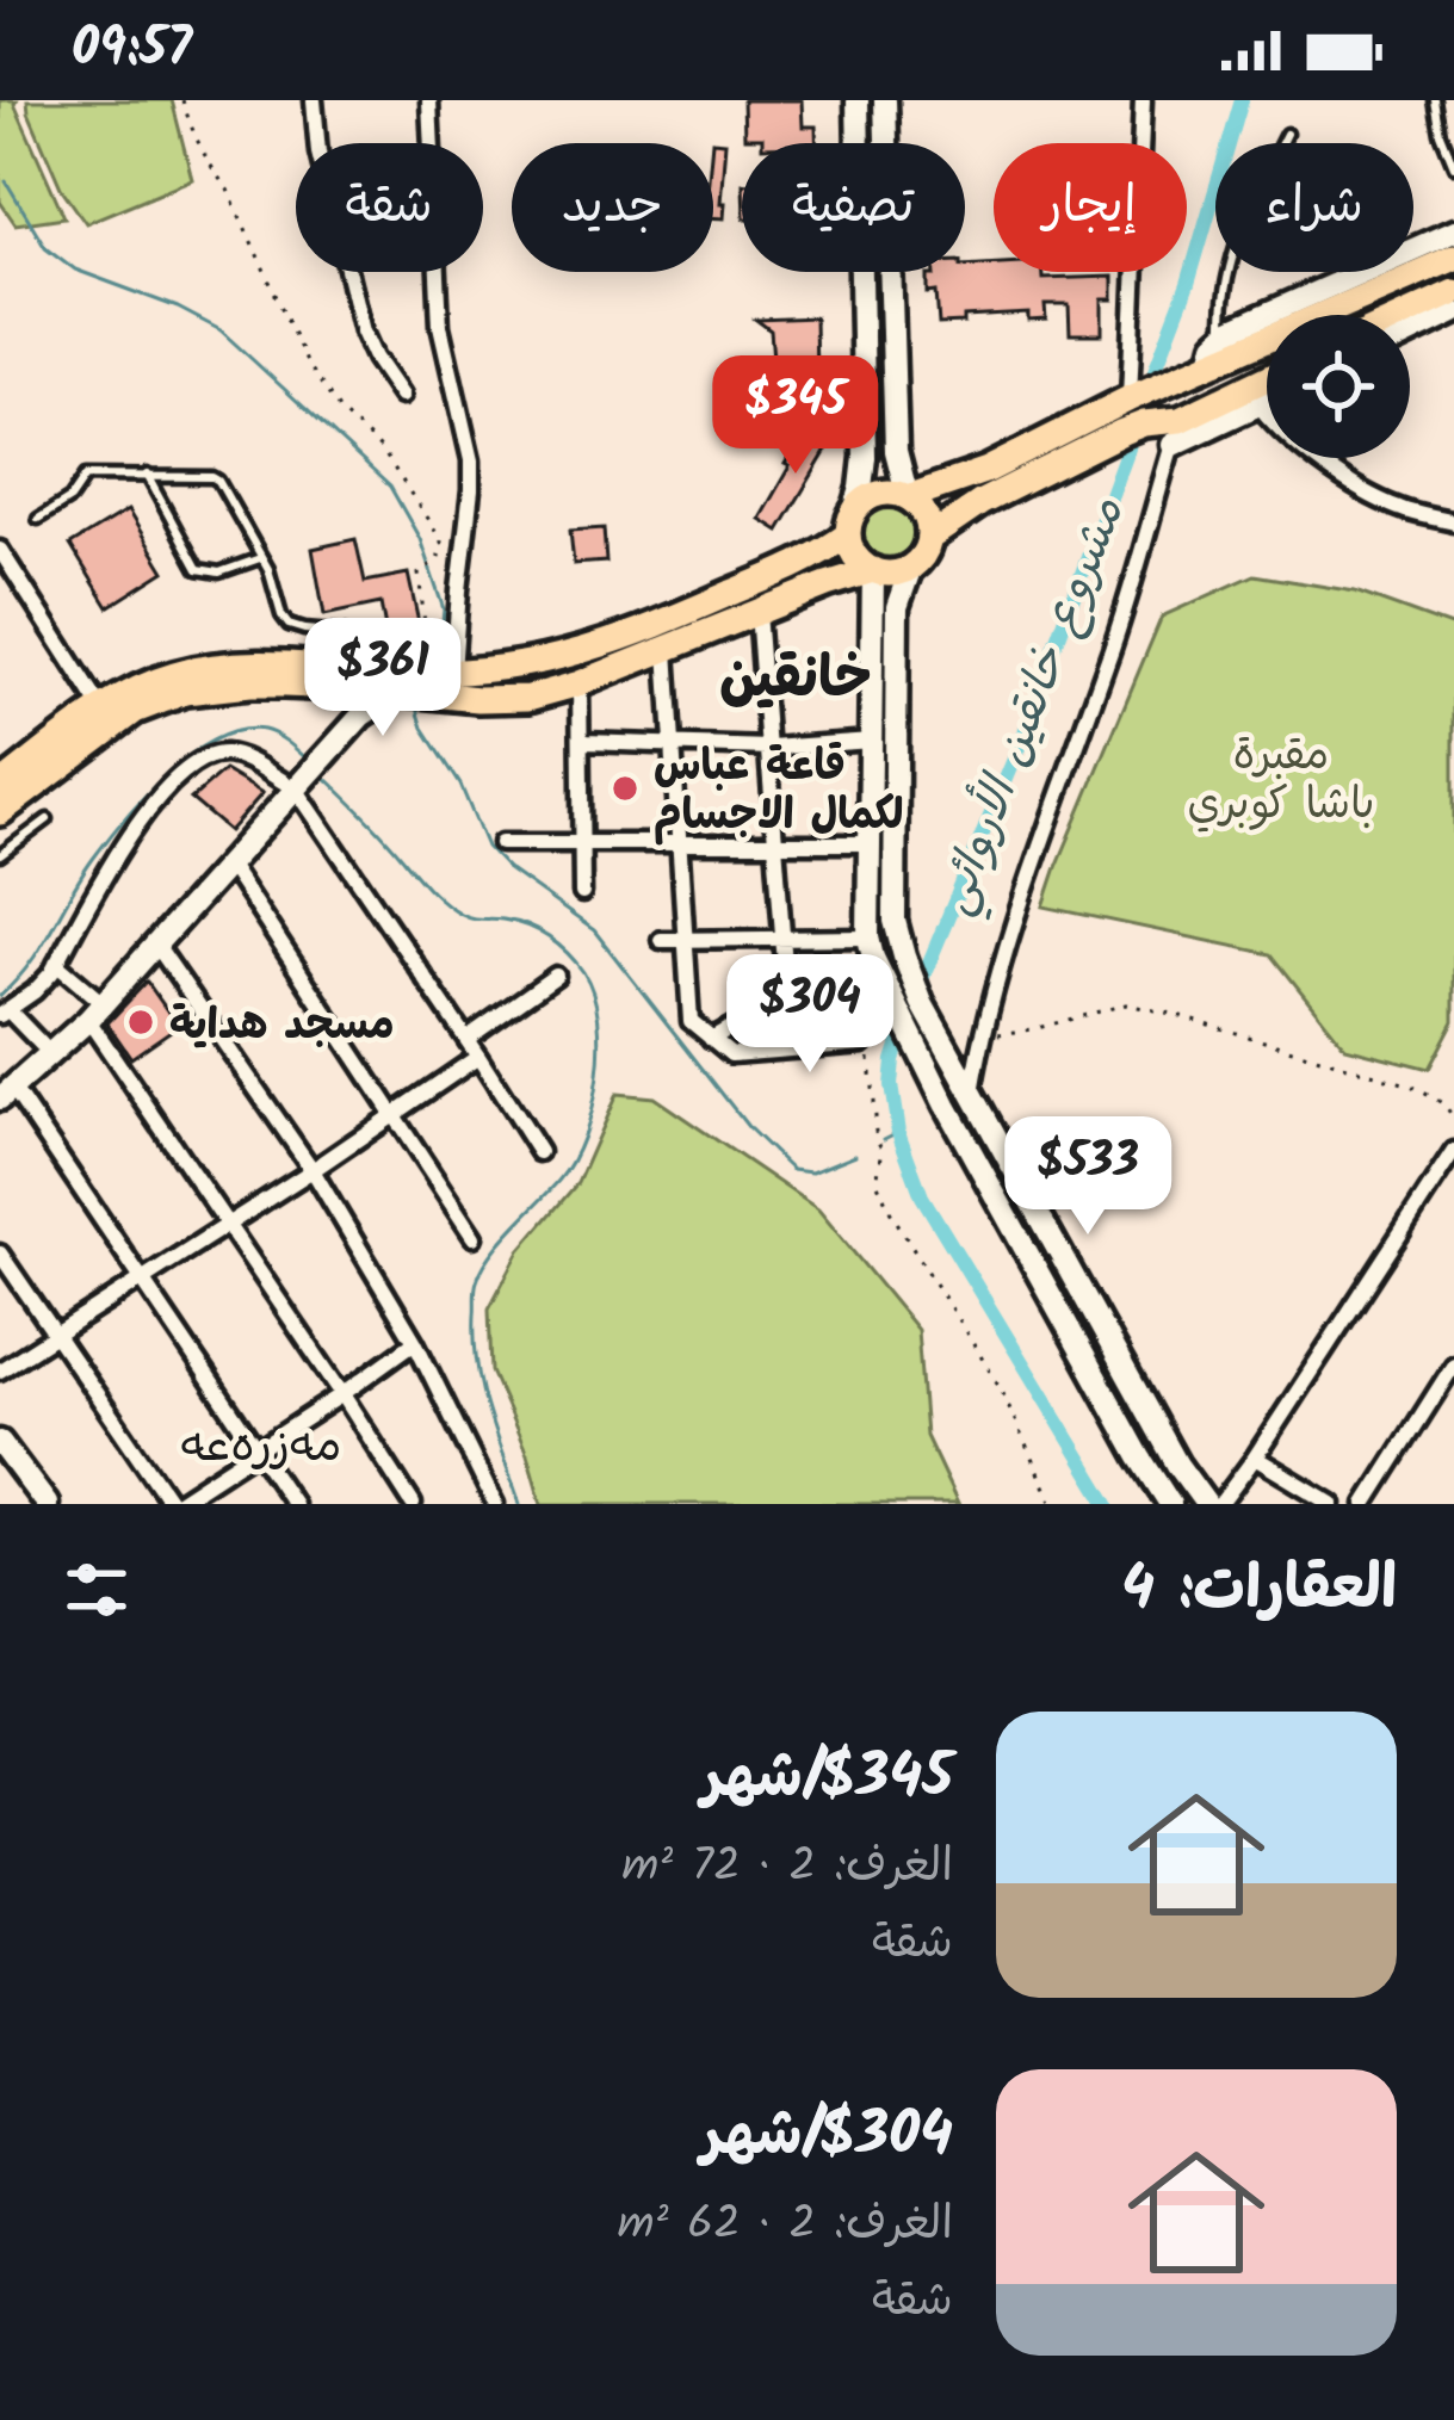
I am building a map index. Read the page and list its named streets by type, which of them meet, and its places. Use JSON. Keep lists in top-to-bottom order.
{
  "districts": ["خانقين", "مەزرەعە"],
  "water": ["مشروع خانقين الأروائي"],
  "parks": ["مقبرة باشا كوبري"],
  "places": ["قاعة عباس لكمال الاجسام", "مسجد هداية"],
  "page": {
    "status": "09:57",
    "chip": [
      "شراء",
      "إيجار",
      "تصفية",
      "جديد",
      "شقة"
    ],
    "price": [
      "$345",
      "$361",
      "$304",
      "$533"
    ],
    "heading": "العقارات: 4",
    "list": [
      {
        "name": "$345/شهر",
        "note": "الغرف: 2 · 72 m² · شقة"
      },
      {
        "name": "$304/شهر",
        "note": "الغرف: 2 · 62 m² · شقة"
      }
    ]
  }
}
